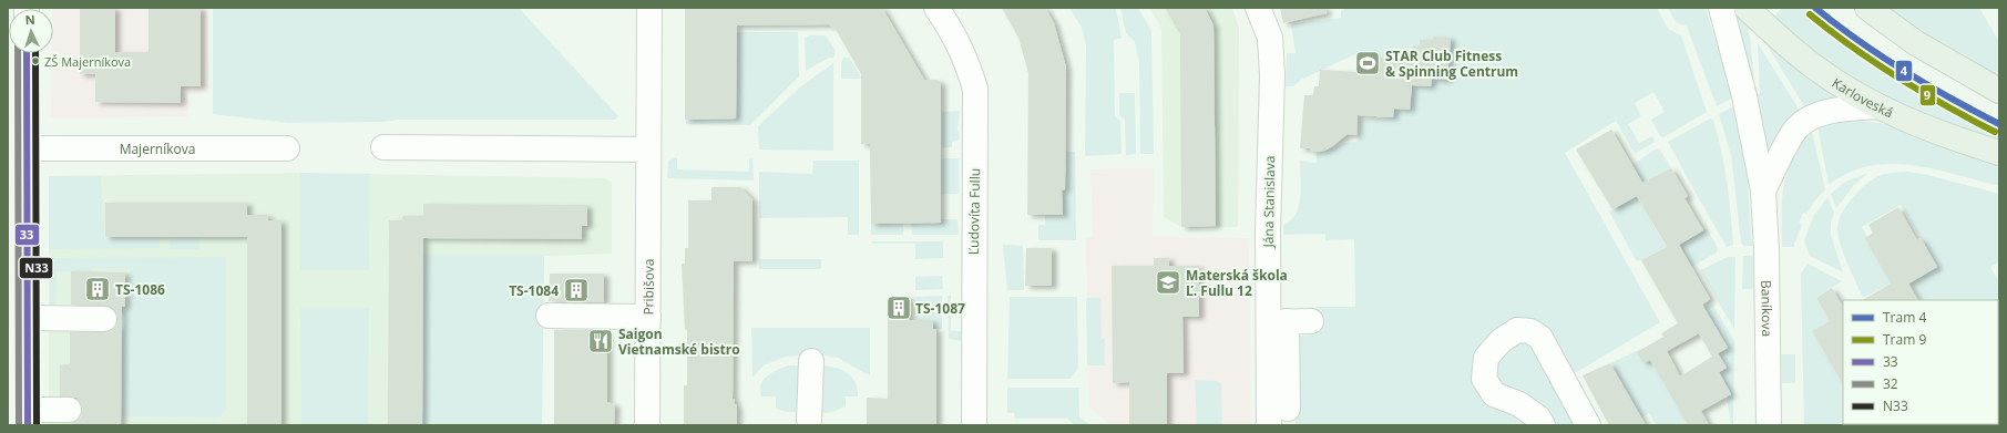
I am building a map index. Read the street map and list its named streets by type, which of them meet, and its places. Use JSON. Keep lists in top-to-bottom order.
{
  "streets": {
    "main road": ["Karloveská"],
    "street": [
      "Majerníkova",
      "Jána Stanislava",
      "Ľudovíta Fullu",
      "Pribišova",
      "Baníkova"
    ]
  },
  "places": {
    "other": ["ZŠ Majerníkova"],
    "sports": ["STAR Club Fitness & Spinning Centrum"],
    "school or university": ["Materská škola Ľ. Fullu 12"],
    "building": ["TS-1086", "TS-1084", "TS-1087"],
    "restaurant": ["Saigon Vietnamské bistro"]
  },
  "lines": [
    "tram line 4",
    "tram line 9",
    "transit line 33",
    "transit line 32",
    "transit line N33"
  ],
  "legend": [
    "Tram 4",
    "Tram 9",
    "33",
    "32",
    "N33"
  ],
  "north": "top"
}
